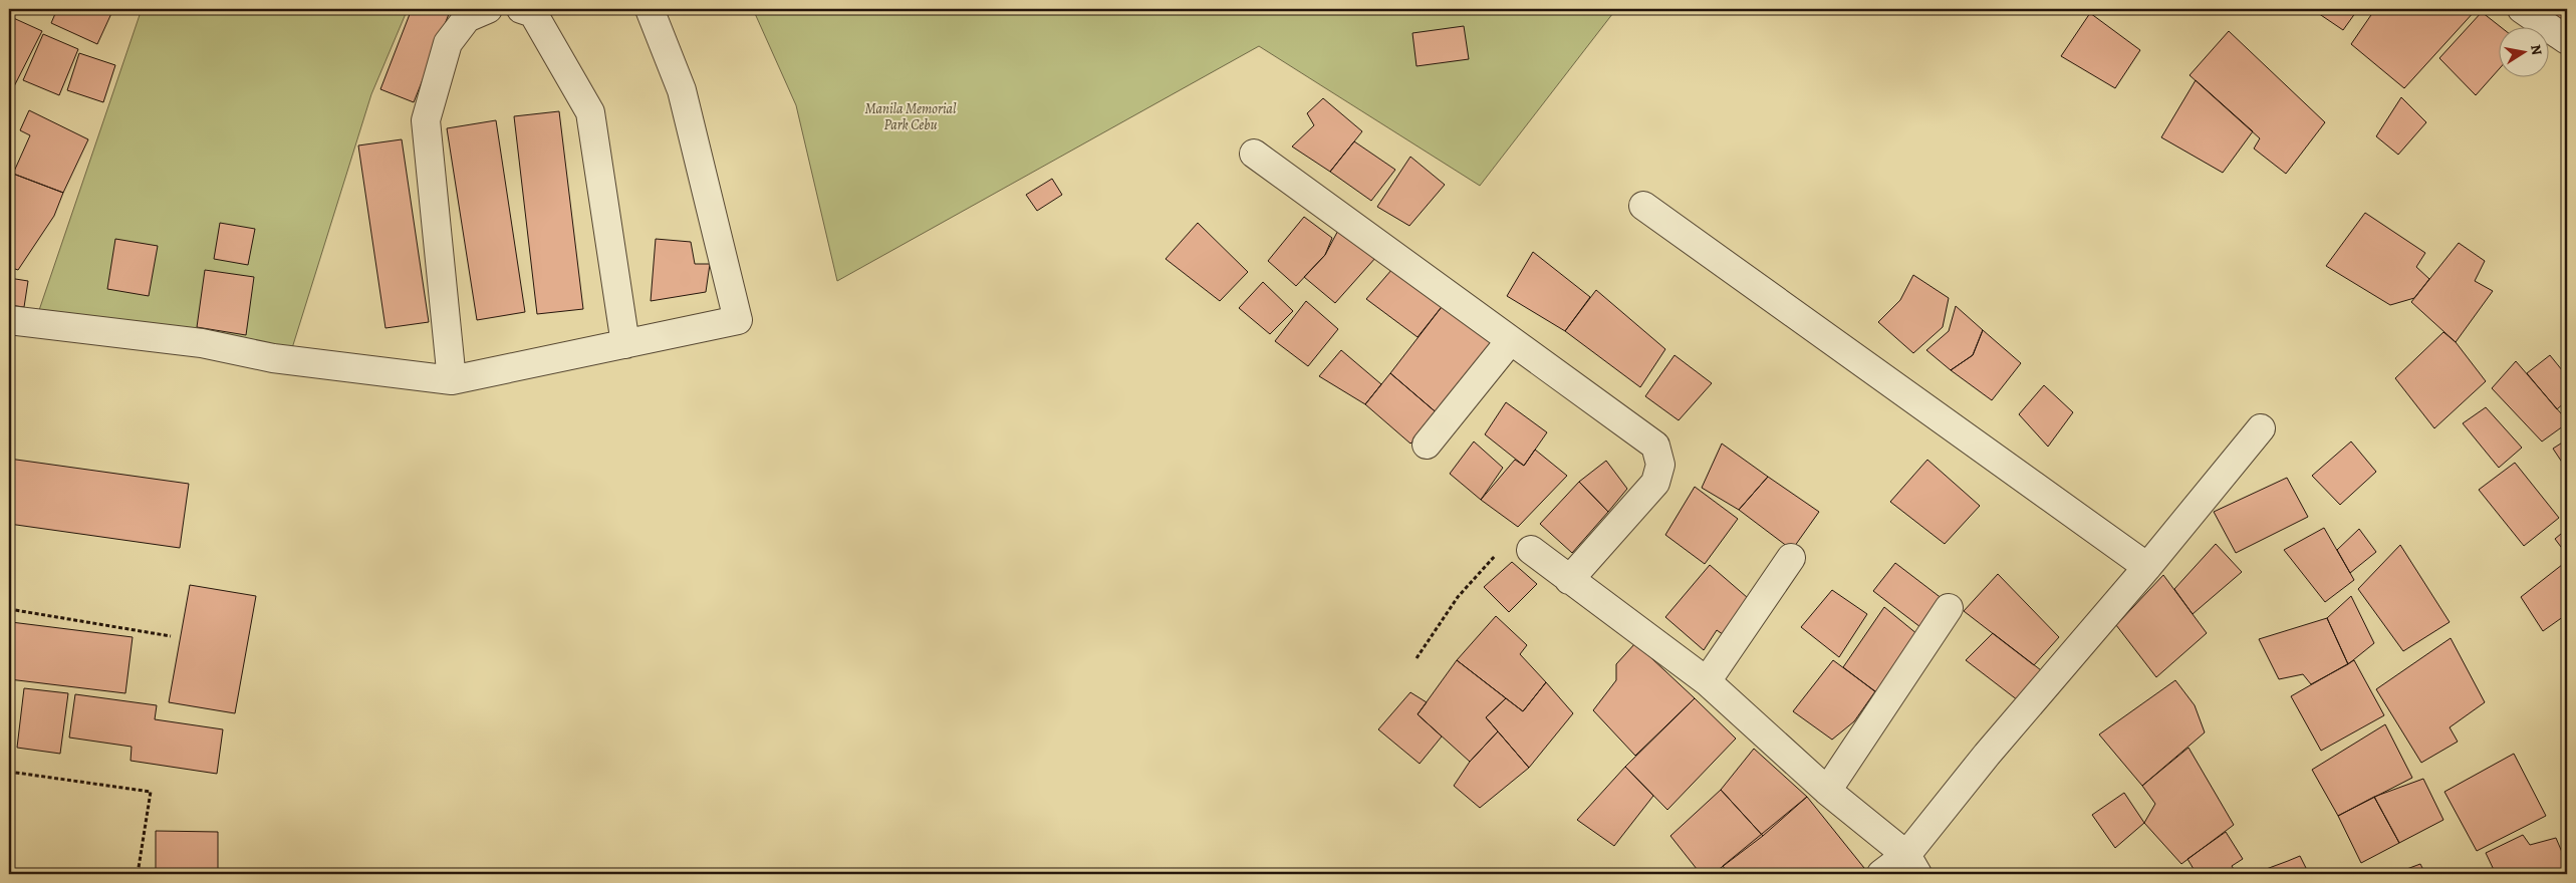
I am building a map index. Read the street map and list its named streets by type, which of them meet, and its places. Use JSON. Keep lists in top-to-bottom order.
{
  "parks": ["Manila Memorial Park Cebu"],
  "north": "right"
}
